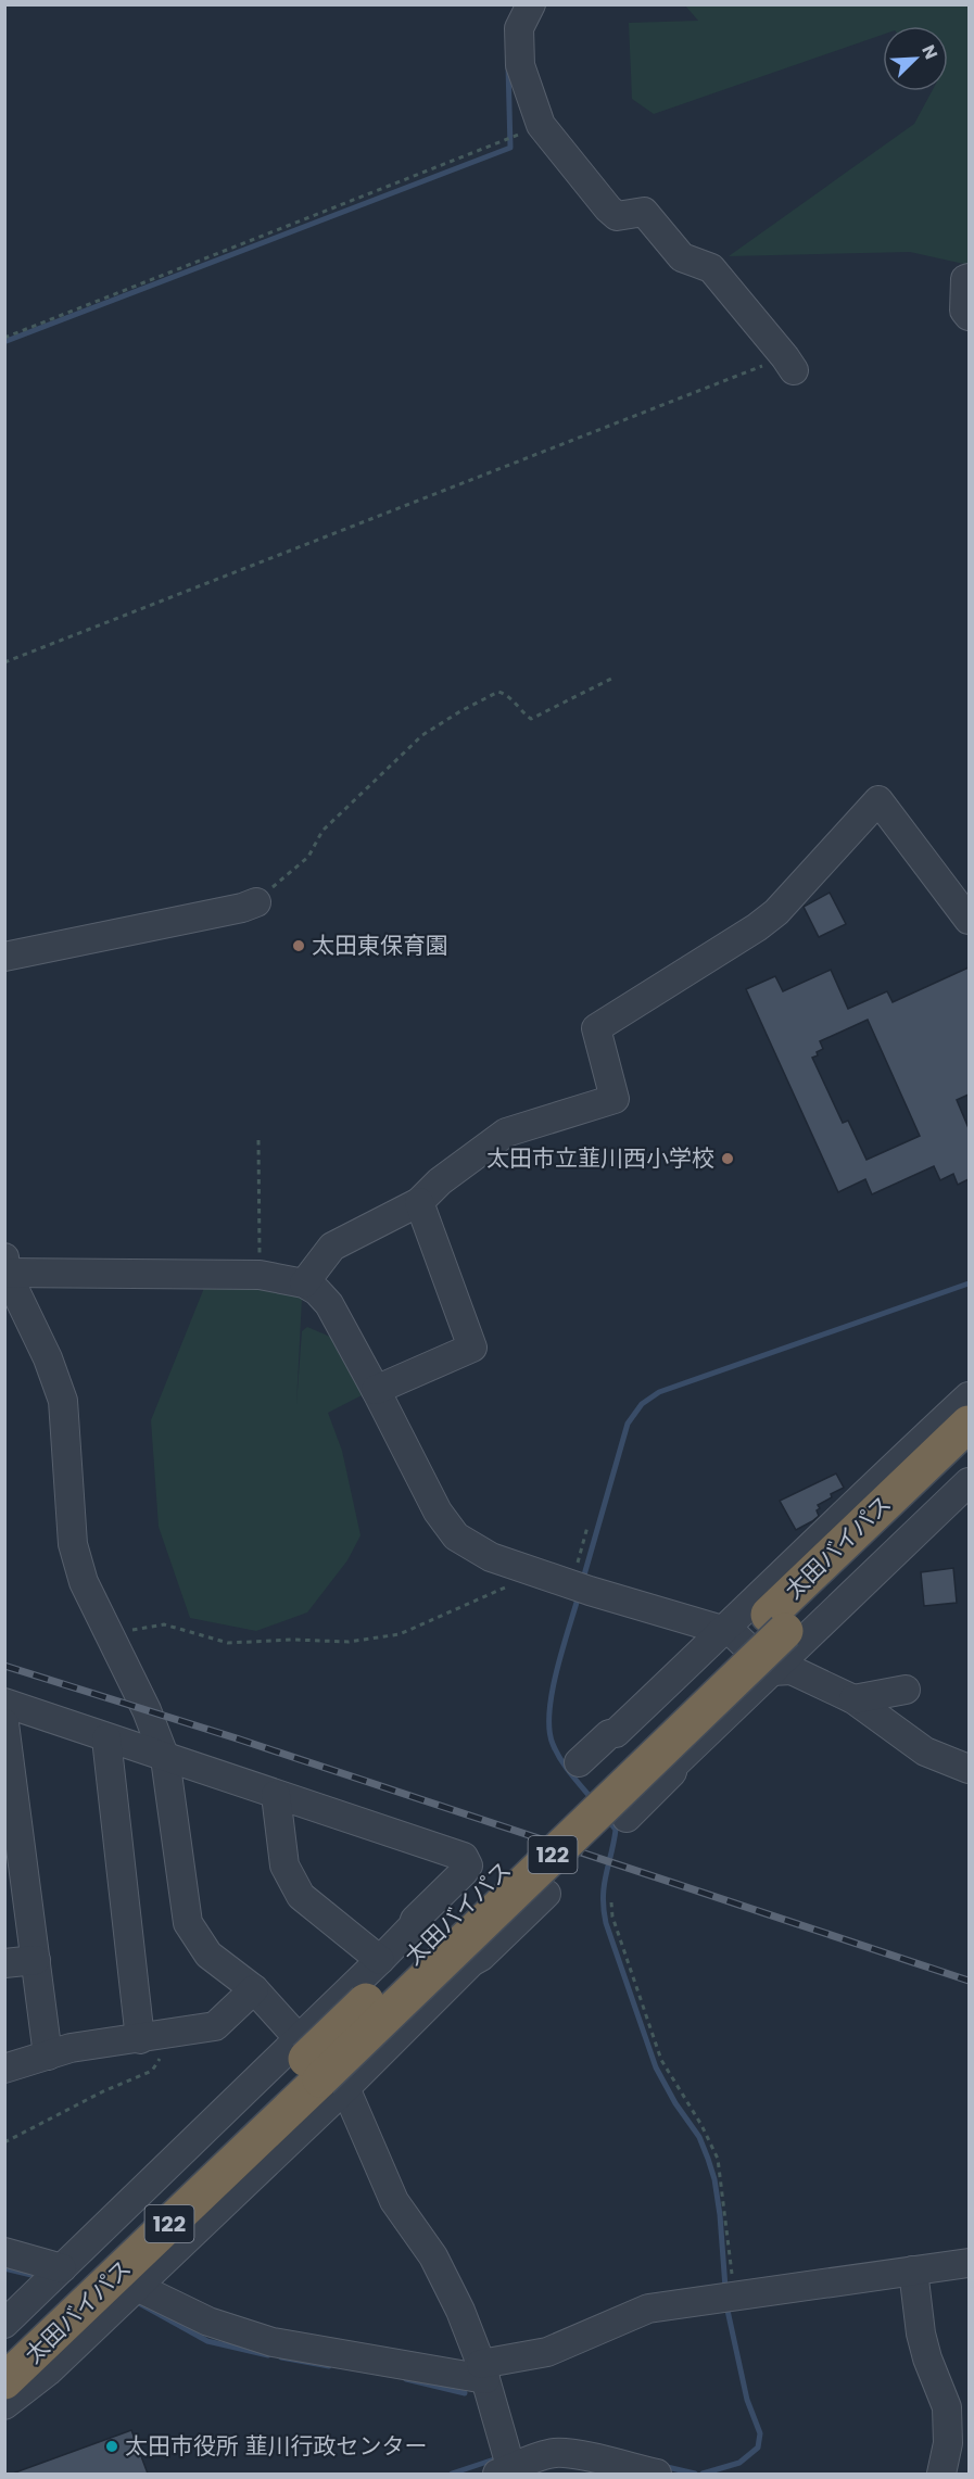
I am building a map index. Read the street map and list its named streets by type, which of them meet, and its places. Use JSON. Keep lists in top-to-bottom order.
{
  "streets": {
    "highway": ["太田バイパス", "122"]
  },
  "places": ["太田東保育園", "太田市立韮川西小学校", "太田市役所 韮川行政センター"],
  "north": "top right"
}
